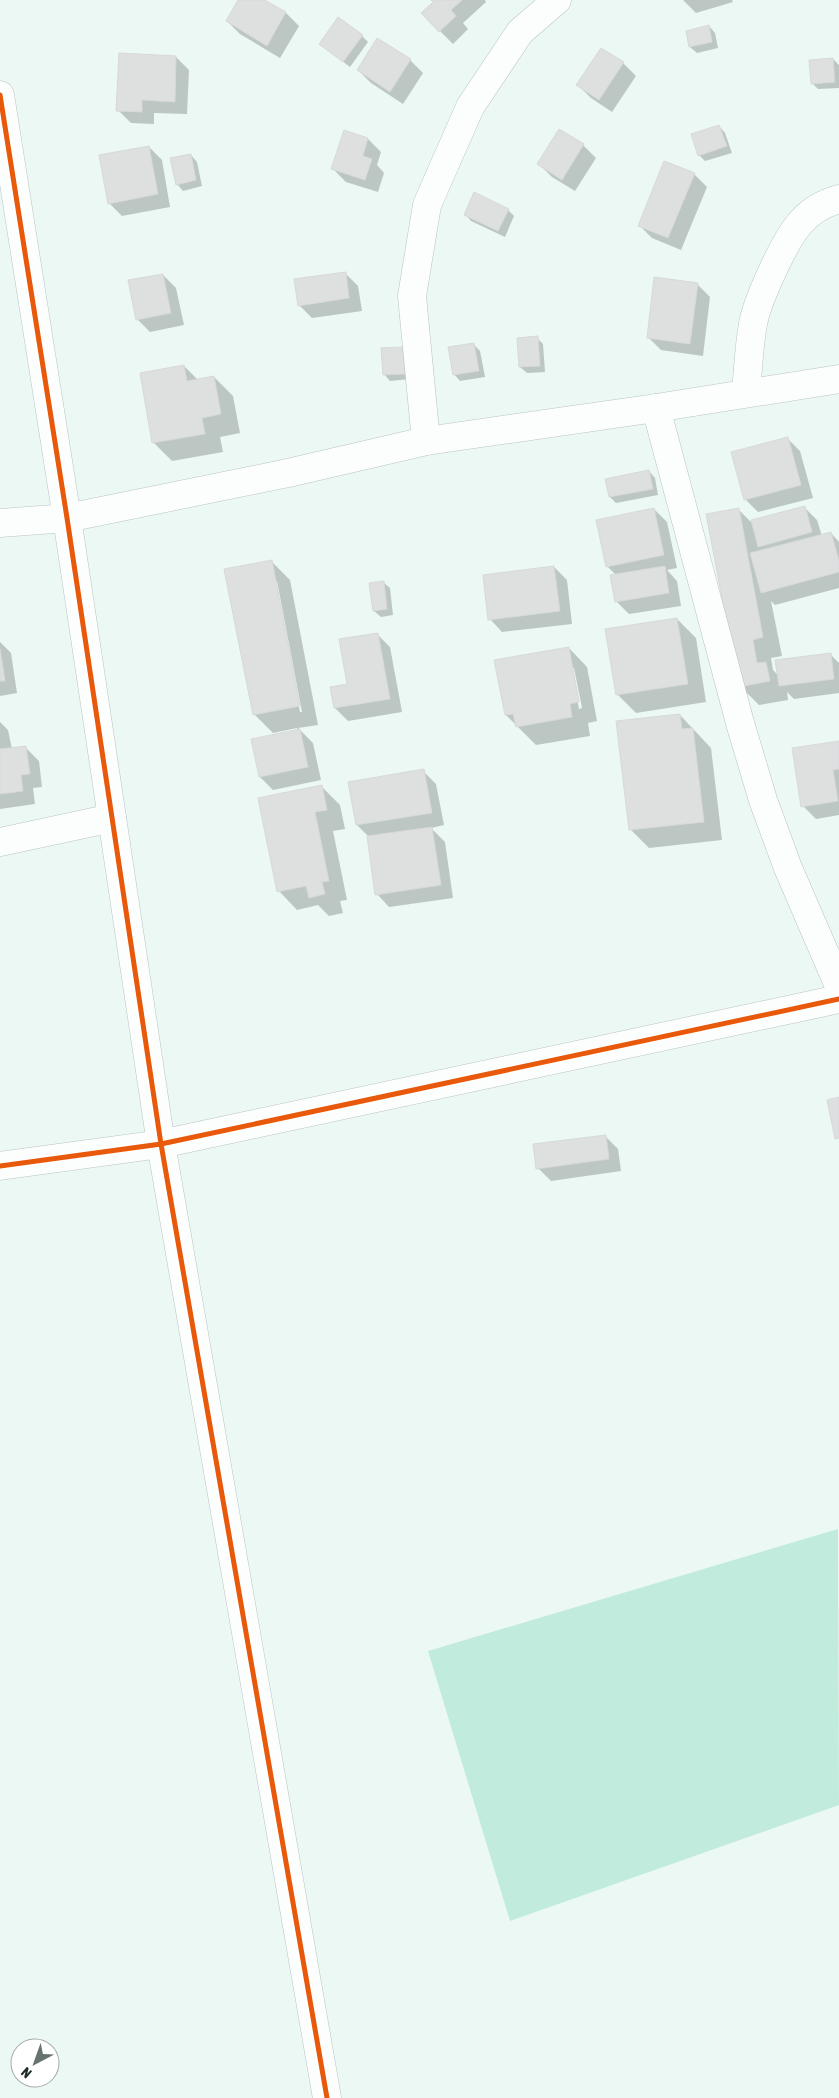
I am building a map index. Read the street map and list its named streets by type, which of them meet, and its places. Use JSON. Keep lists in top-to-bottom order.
{
  "north": "bottom left"
}
